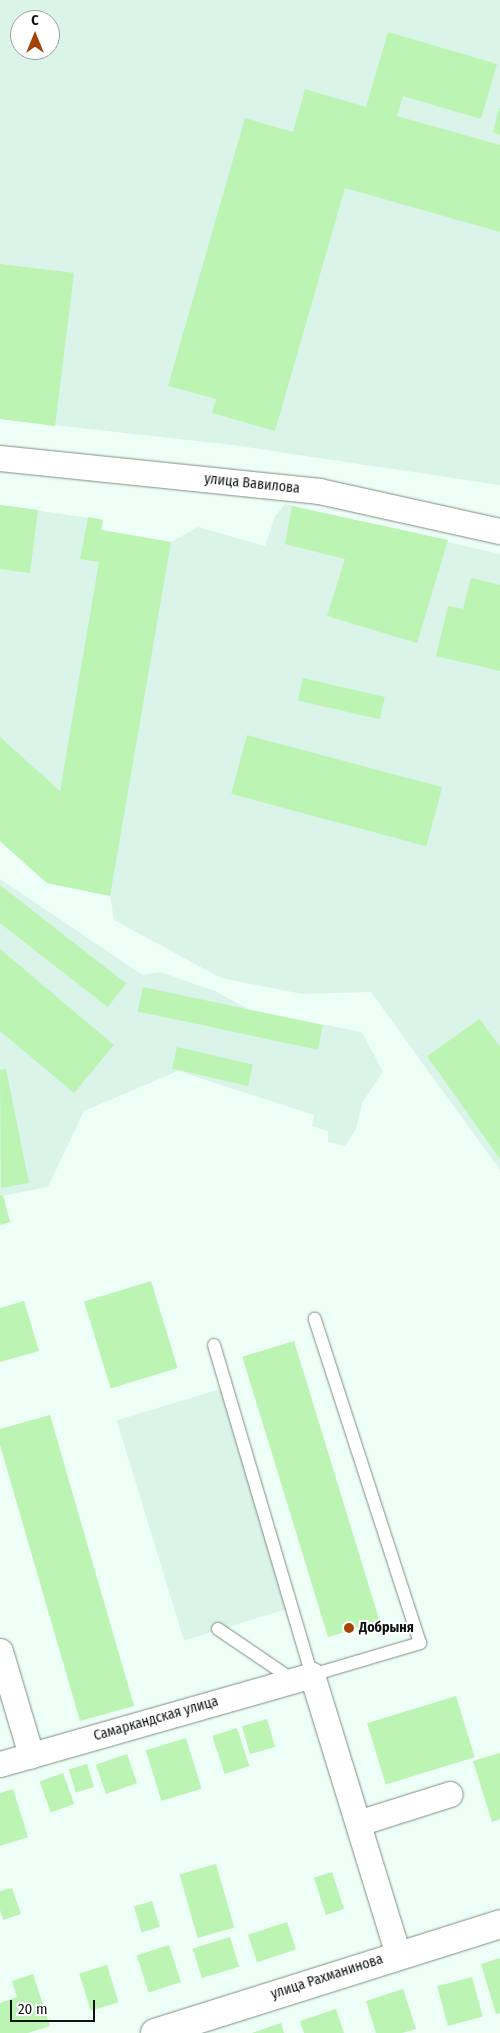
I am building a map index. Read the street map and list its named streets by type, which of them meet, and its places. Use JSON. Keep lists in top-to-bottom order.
{
  "streets": {
    "street": ["улица Вавилова", "Самаркандская улица", "улица Рахманинова"]
  },
  "places": ["Добрыня"],
  "scale_bar": "20 m",
  "north": "top"
}
